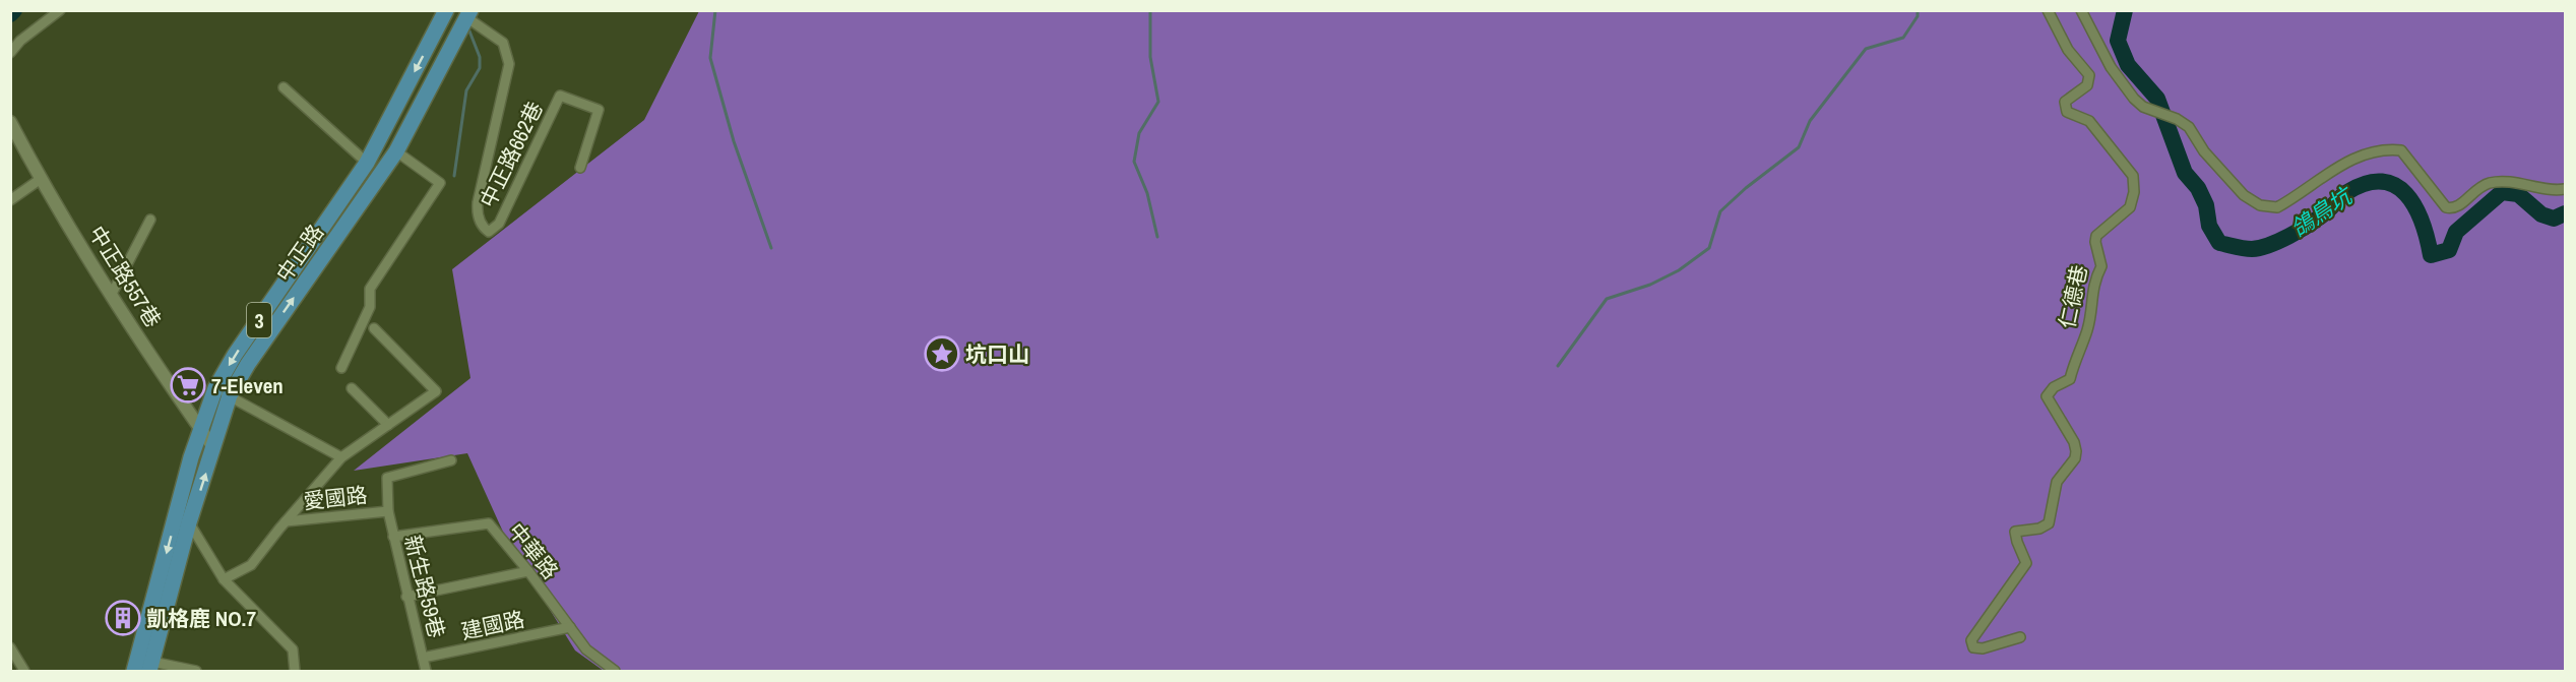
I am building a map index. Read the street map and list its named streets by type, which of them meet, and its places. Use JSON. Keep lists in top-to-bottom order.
{
  "streets": {
    "main road": ["中正路", "3"],
    "street": [
      "中正路662巷",
      "中正路557巷",
      "仁德巷",
      "愛國路",
      "中華路",
      "新生路59巷",
      "建國路"
    ]
  },
  "crossings": [
    ["中正路662巷", "中正路"],
    ["中正路", "中正路557巷"],
    ["愛國路", "新生路59巷"],
    ["中華路", "新生路59巷"],
    ["中華路", "建國路"],
    ["新生路59巷", "建國路"]
  ],
  "water": ["鴿鳥坑"],
  "places": {
    "place": ["坑口山"],
    "supermarket": ["7-Eleven"],
    "building": ["凱格鹿 NO.7"]
  }
}
